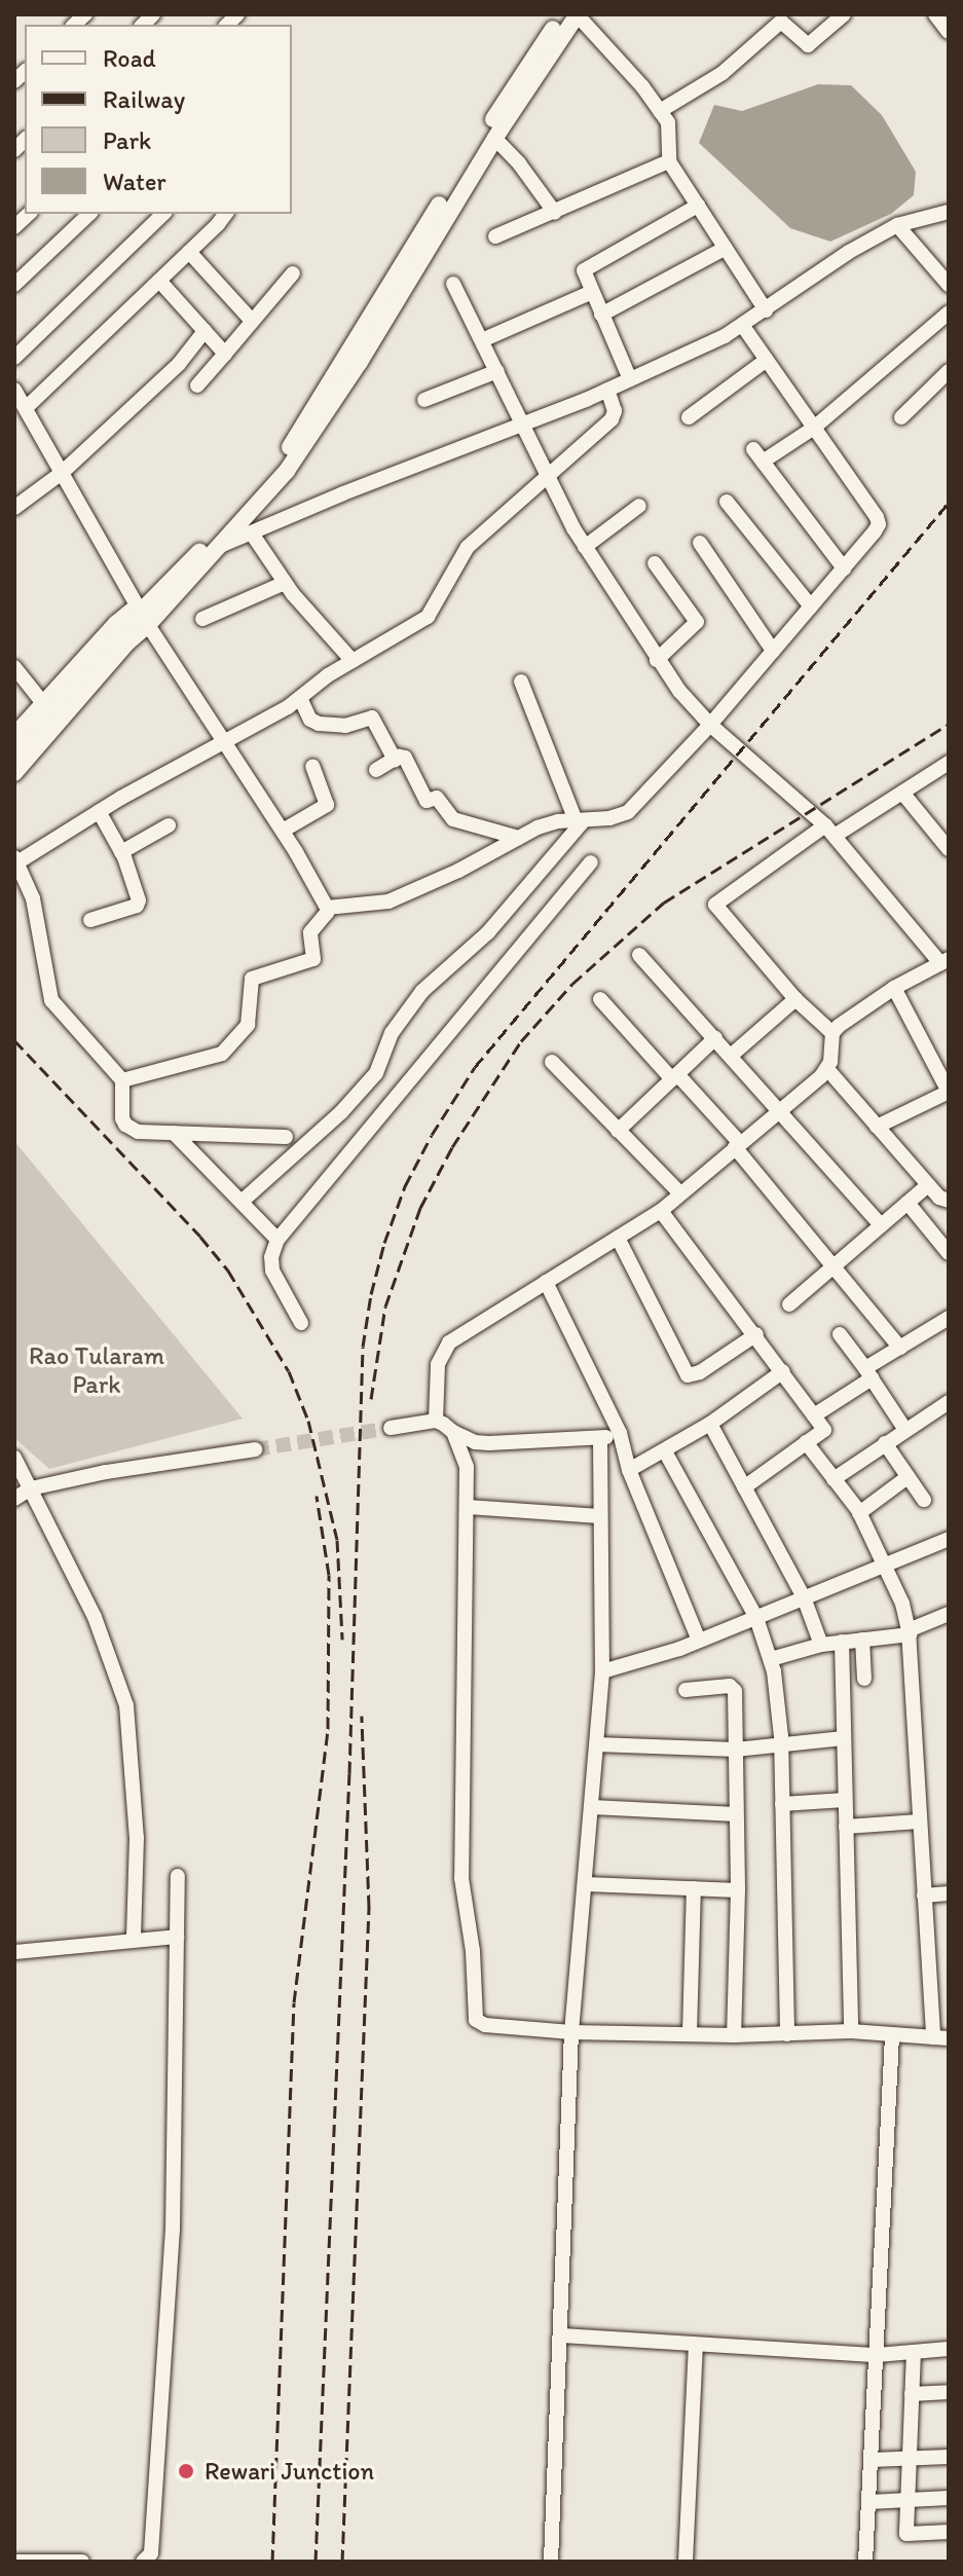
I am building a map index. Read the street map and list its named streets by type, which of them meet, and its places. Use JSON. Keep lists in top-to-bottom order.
{
  "parks": ["Rao Tularam Park"],
  "places": ["Rewari Junction"],
  "legend": [
    "Road",
    "Railway",
    "Park",
    "Water"
  ]
}
